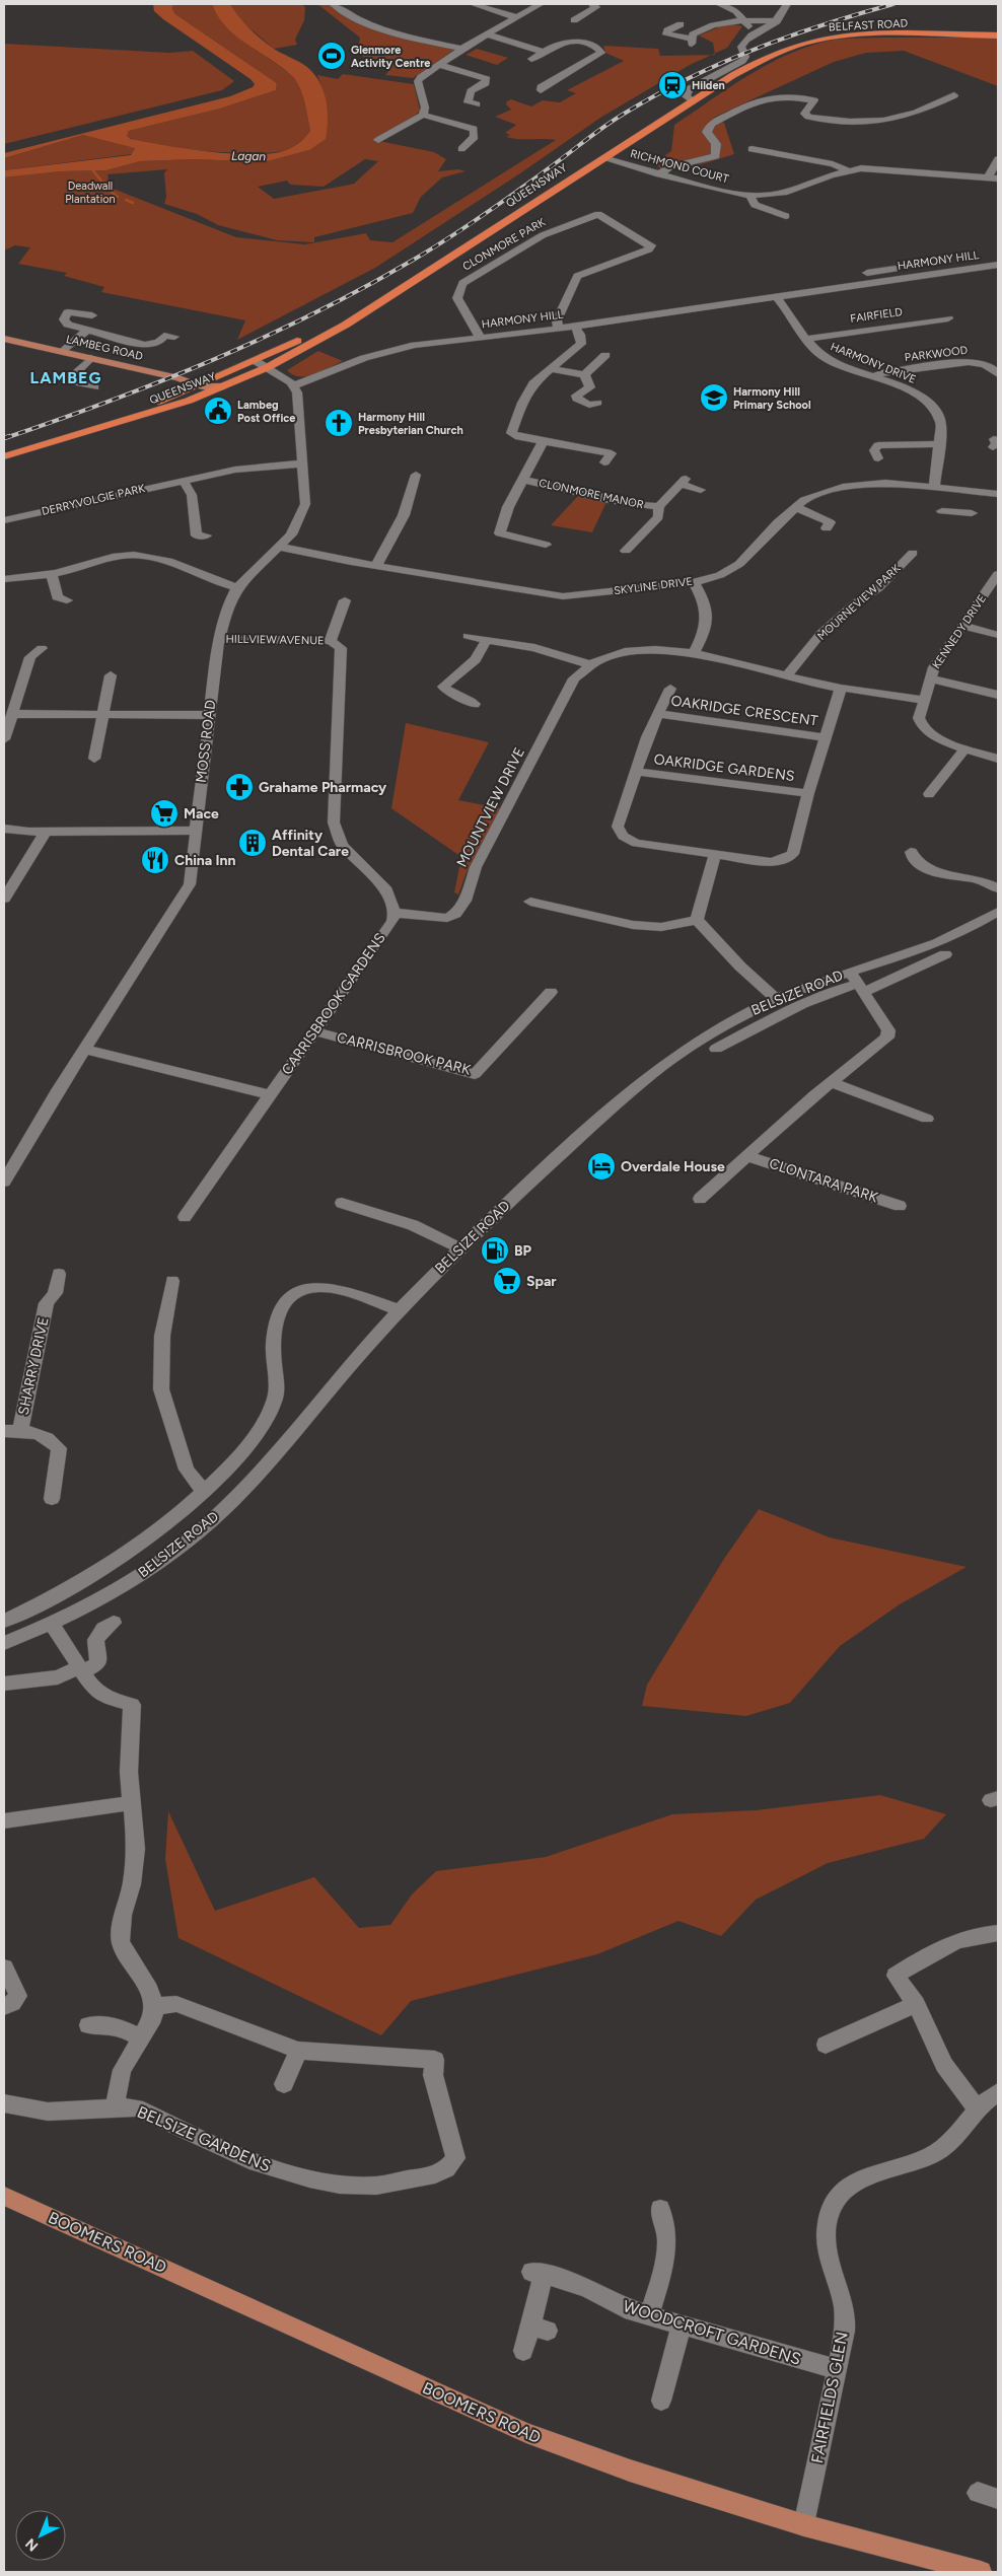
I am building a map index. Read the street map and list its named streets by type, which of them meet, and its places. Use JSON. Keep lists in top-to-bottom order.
{
  "streets": {
    "highway": ["BELFAST ROAD", "QUEENSWAY"],
    "main road": ["LAMBEG ROAD", "BOOMERS ROAD"],
    "street": [
      "RICHMOND COURT",
      "CLONMORE PARK",
      "HARMONY HILL",
      "FAIRFIELD",
      "PARKWOOD",
      "HARMONY DRIVE",
      "CLONMORE MANOR",
      "DERRYVOLGIE PARK",
      "SKYLINE DRIVE",
      "MOURNEVIEW PARK",
      "KENNEDY DRIVE",
      "HILLVIEW AVENUE",
      "OAKRIDGE CRESCENT",
      "MOSS ROAD",
      "OAKRIDGE GARDENS",
      "MOUNTVIEW DRIVE",
      "BELSIZE ROAD",
      "CARRISBROOK GARDENS",
      "CARRISBROOK PARK",
      "CLONTARA PARK",
      "SHARRY DRIVE",
      "BELSIZE GARDENS",
      "WOODCROFT GARDENS",
      "FAIRFIELDS GLEN"
    ]
  },
  "crossings": [
    ["BELFAST ROAD", "QUEENSWAY"],
    ["RICHMOND COURT", "QUEENSWAY"],
    ["QUEENSWAY", "LAMBEG ROAD"],
    ["CLONMORE PARK", "HARMONY HILL"],
    ["HARMONY HILL", "HARMONY DRIVE"],
    ["HARMONY HILL", "MOSS ROAD"],
    ["FAIRFIELD", "HARMONY DRIVE"],
    ["PARKWOOD", "HARMONY DRIVE"],
    ["HARMONY DRIVE", "SKYLINE DRIVE"],
    ["DERRYVOLGIE PARK", "MOSS ROAD"],
    ["SKYLINE DRIVE", "MOSS ROAD"],
    ["MOURNEVIEW PARK", "MOUNTVIEW DRIVE"],
    ["KENNEDY DRIVE", "MOUNTVIEW DRIVE"],
    ["HILLVIEW AVENUE", "MOSS ROAD"],
    ["HILLVIEW AVENUE", "MOUNTVIEW DRIVE"],
    ["HILLVIEW AVENUE", "CARRISBROOK GARDENS"],
    ["OAKRIDGE CRESCENT", "OAKRIDGE GARDENS"],
    ["OAKRIDGE CRESCENT", "MOUNTVIEW DRIVE"],
    ["MOUNTVIEW DRIVE", "CARRISBROOK GARDENS"],
    ["BELSIZE ROAD", "CLONTARA PARK"],
    ["CARRISBROOK GARDENS", "CARRISBROOK PARK"],
    ["BOOMERS ROAD", "FAIRFIELDS GLEN"],
    ["WOODCROFT GARDENS", "FAIRFIELDS GLEN"]
  ],
  "districts": ["LAMBEG"],
  "water": ["Lagan"],
  "parks": ["Deadwall Plantation"],
  "places": {
    "sports": ["Glenmore Activity Centre"],
    "station": ["Hilden"],
    "school or university": ["Harmony Hill Primary School"],
    "public building": ["Lambeg Post Office"],
    "church": ["Harmony Hill Presbyterian Church"],
    "pharmacy": ["Grahame Pharmacy"],
    "supermarket": ["Mace", "Spar"],
    "building": ["Affinity Dental Care"],
    "restaurant": ["China Inn"],
    "hotel": ["Overdale House"],
    "fuel station": ["BP"]
  },
  "north": "bottom left"
}
